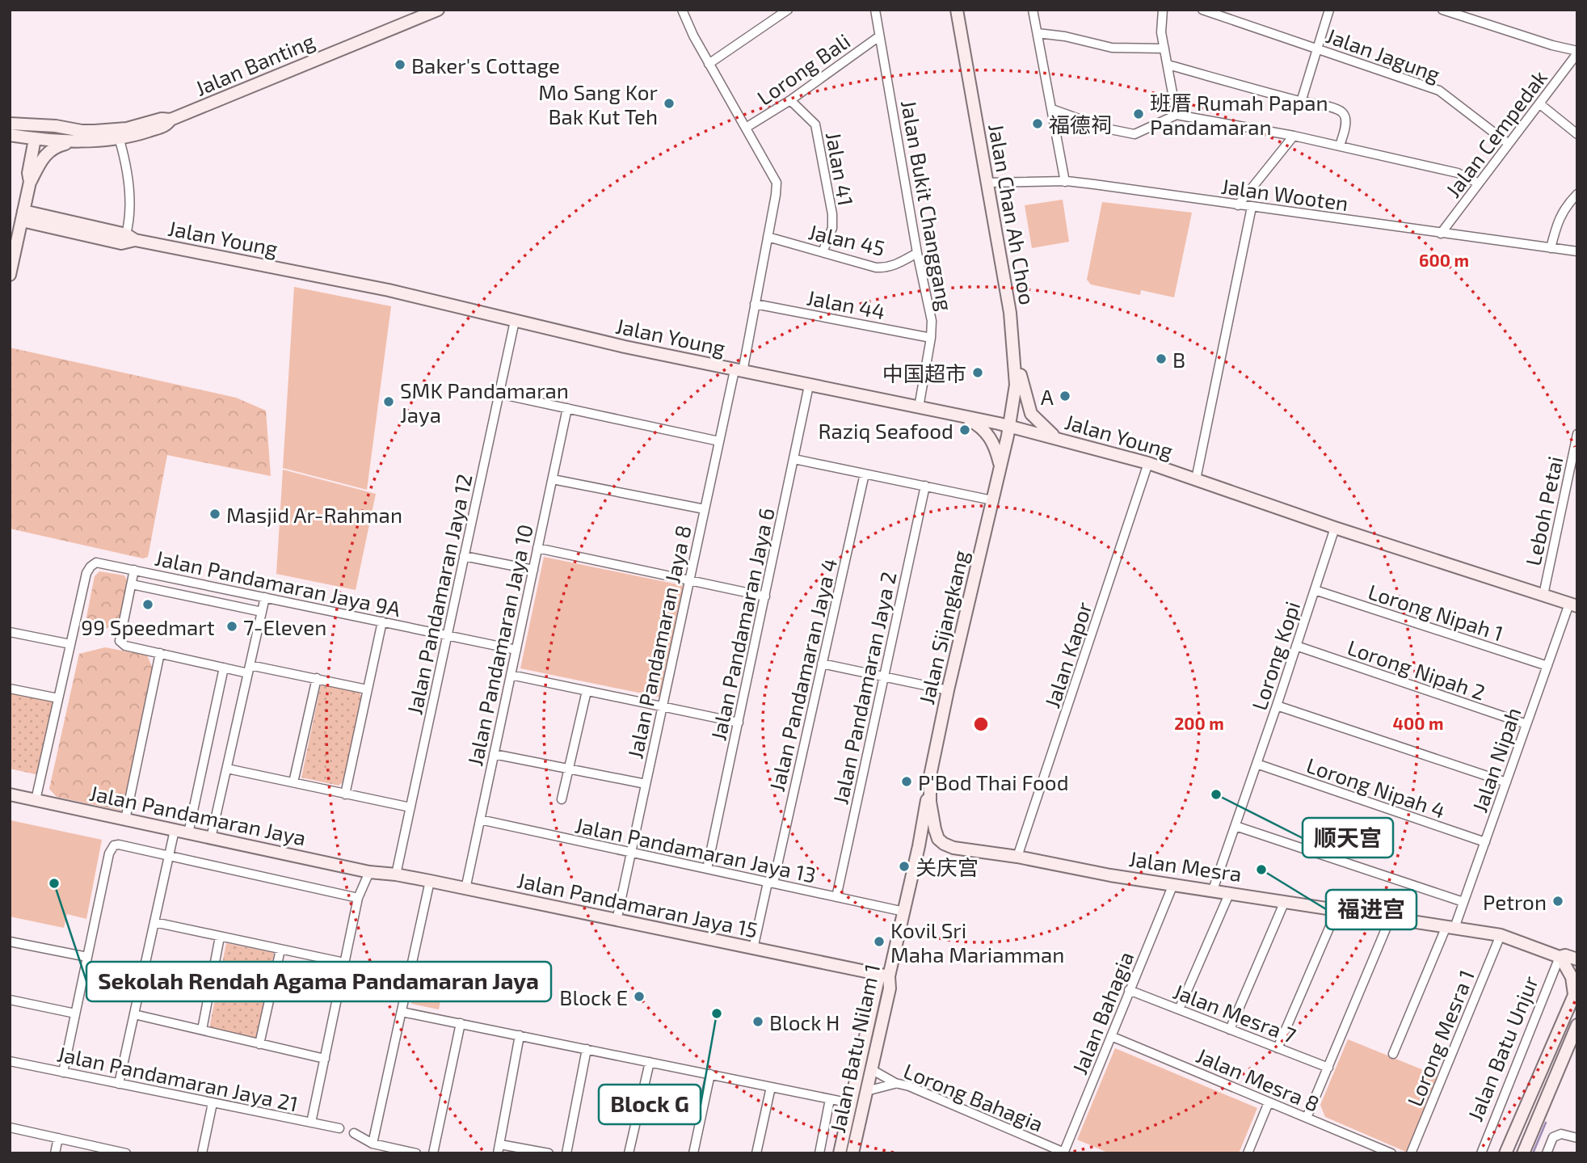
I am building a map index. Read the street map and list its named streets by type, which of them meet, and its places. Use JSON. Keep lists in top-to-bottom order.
{
  "streets": {
    "main road": [
      "Jalan Banting",
      "Jalan Chan Ah Choo",
      "Jalan Young",
      "Jalan Sijangkang",
      "Jalan Pandamaran Jaya",
      "Jalan Mesra",
      "Jalan Pandamaran Jaya 15",
      "Jalan Batu Nilam 1",
      "Jalan Batu Unjur"
    ],
    "street": [
      "Jalan Jagung",
      "Lorong Bali",
      "Jalan Cempedak",
      "Jalan 41",
      "Jalan Wooten",
      "Jalan Bukit Changgang",
      "Jalan 45",
      "Jalan 44",
      "Leboh Petai",
      "Jalan Pandamaran Jaya 9A",
      "Jalan Pandamaran Jaya 12",
      "Lorong Nipah 1",
      "Jalan Pandamaran Jaya 6",
      "Jalan Pandamaran Jaya 8",
      "Jalan Pandamaran Jaya 10",
      "Jalan Kapor",
      "Lorong Kopi",
      "Lorong Nipah 2",
      "Jalan Pandamaran Jaya 4",
      "Jalan Pandamaran Jaya 2",
      "Jalan Nipah",
      "Lorong Nipah 4",
      "Jalan Pandamaran Jaya 13",
      "Jalan Bahagia",
      "Jalan Mesra 7",
      "Lorong Mesra 1",
      "Jalan Pandamaran Jaya 21",
      "Jalan Mesra 8",
      "Lorong Bahagia"
    ]
  },
  "crossings": [
    ["Jalan Jagung", "Jalan Cempedak"],
    ["Lorong Bali", "Jalan 41"],
    ["Lorong Bali", "Jalan Bukit Changgang"],
    ["Lorong Bali", "Jalan Pandamaran Jaya 8"],
    ["Jalan Cempedak", "Jalan Wooten"],
    ["Jalan 41", "Jalan 45"],
    ["Jalan Wooten", "Jalan Chan Ah Choo"],
    ["Jalan Wooten", "Jalan Young"],
    ["Jalan Bukit Changgang", "Jalan Young"],
    ["Jalan Bukit Changgang", "Jalan 45"],
    ["Jalan Bukit Changgang", "Jalan 44"],
    ["Jalan Chan Ah Choo", "Jalan Young"],
    ["Jalan Chan Ah Choo", "Jalan Sijangkang"],
    ["Jalan Young", "Leboh Petai"],
    ["Jalan Young", "Jalan Pandamaran Jaya 12"],
    ["Jalan Young", "Jalan Pandamaran Jaya 6"],
    ["Jalan Young", "Jalan Sijangkang"],
    ["Jalan Young", "Jalan Pandamaran Jaya 8"],
    ["Jalan Young", "Jalan Kapor"],
    ["Jalan Young", "Lorong Kopi"],
    ["Jalan Young", "Jalan Nipah"],
    ["Jalan 45", "Jalan Pandamaran Jaya 8"],
    ["Jalan 44", "Jalan Pandamaran Jaya 8"],
    ["Jalan Pandamaran Jaya 9A", "Jalan Pandamaran Jaya 12"],
    ["Jalan Pandamaran Jaya 9A", "Jalan Pandamaran Jaya 10"],
    ["Jalan Pandamaran Jaya 12", "Jalan Pandamaran Jaya 15"],
    ["Lorong Nipah 1", "Lorong Kopi"],
    ["Lorong Nipah 1", "Jalan Nipah"],
    ["Jalan Pandamaran Jaya 6", "Jalan Pandamaran Jaya 13"],
    ["Jalan Sijangkang", "Jalan Mesra"],
    ["Jalan Sijangkang", "Jalan Batu Nilam 1"],
    ["Jalan Pandamaran Jaya 8", "Jalan Pandamaran Jaya 13"],
    ["Jalan Pandamaran Jaya 8", "Jalan Pandamaran Jaya 15"],
    ["Jalan Pandamaran Jaya 10", "Jalan Pandamaran Jaya 13"],
    ["Jalan Pandamaran Jaya 10", "Jalan Pandamaran Jaya 15"],
    ["Jalan Kapor", "Jalan Mesra"],
    ["Lorong Kopi", "Lorong Nipah 2"],
    ["Lorong Kopi", "Lorong Nipah 4"],
    ["Lorong Kopi", "Jalan Mesra"],
    ["Lorong Nipah 2", "Jalan Nipah"],
    ["Jalan Pandamaran Jaya 4", "Jalan Pandamaran Jaya 13"],
    ["Jalan Pandamaran Jaya 4", "Jalan Pandamaran Jaya 15"],
    ["Jalan Pandamaran Jaya 2", "Jalan Pandamaran Jaya 13"],
    ["Jalan Nipah", "Lorong Nipah 4"],
    ["Jalan Nipah", "Jalan Mesra"],
    ["Jalan Pandamaran Jaya", "Jalan Pandamaran Jaya 15"],
    ["Jalan Pandamaran Jaya 13", "Jalan Batu Nilam 1"],
    ["Jalan Mesra", "Jalan Bahagia"],
    ["Jalan Mesra", "Lorong Mesra 1"],
    ["Jalan Mesra", "Jalan Batu Unjur"],
    ["Jalan Pandamaran Jaya 15", "Jalan Batu Nilam 1"],
    ["Jalan Bahagia", "Jalan Mesra 7"],
    ["Jalan Bahagia", "Jalan Mesra 8"],
    ["Jalan Bahagia", "Lorong Bahagia"],
    ["Jalan Batu Nilam 1", "Lorong Bahagia"]
  ],
  "places": [
    "Baker's Cottage",
    "Mo Sang Kor Bak Kut Teh",
    "班厝 Rumah Papan Pandamaran",
    "福德祠",
    "B",
    "中国超市",
    "A",
    "SMK Pandamaran Jaya",
    "Raziq Seafood",
    "Masjid Ar-Rahman",
    "99 Speedmart",
    "7-Eleven",
    "P'Bod Thai Food",
    "顺天宫",
    "关庆宫",
    "福进宫",
    "Sekolah Rendah Agama Pandamaran Jaya",
    "Petron",
    "Kovil Sri Maha Mariamman",
    "Block E",
    "Block G",
    "Block H"
  ],
  "rings": ["600 m", "200 m", "400 m"]
}
